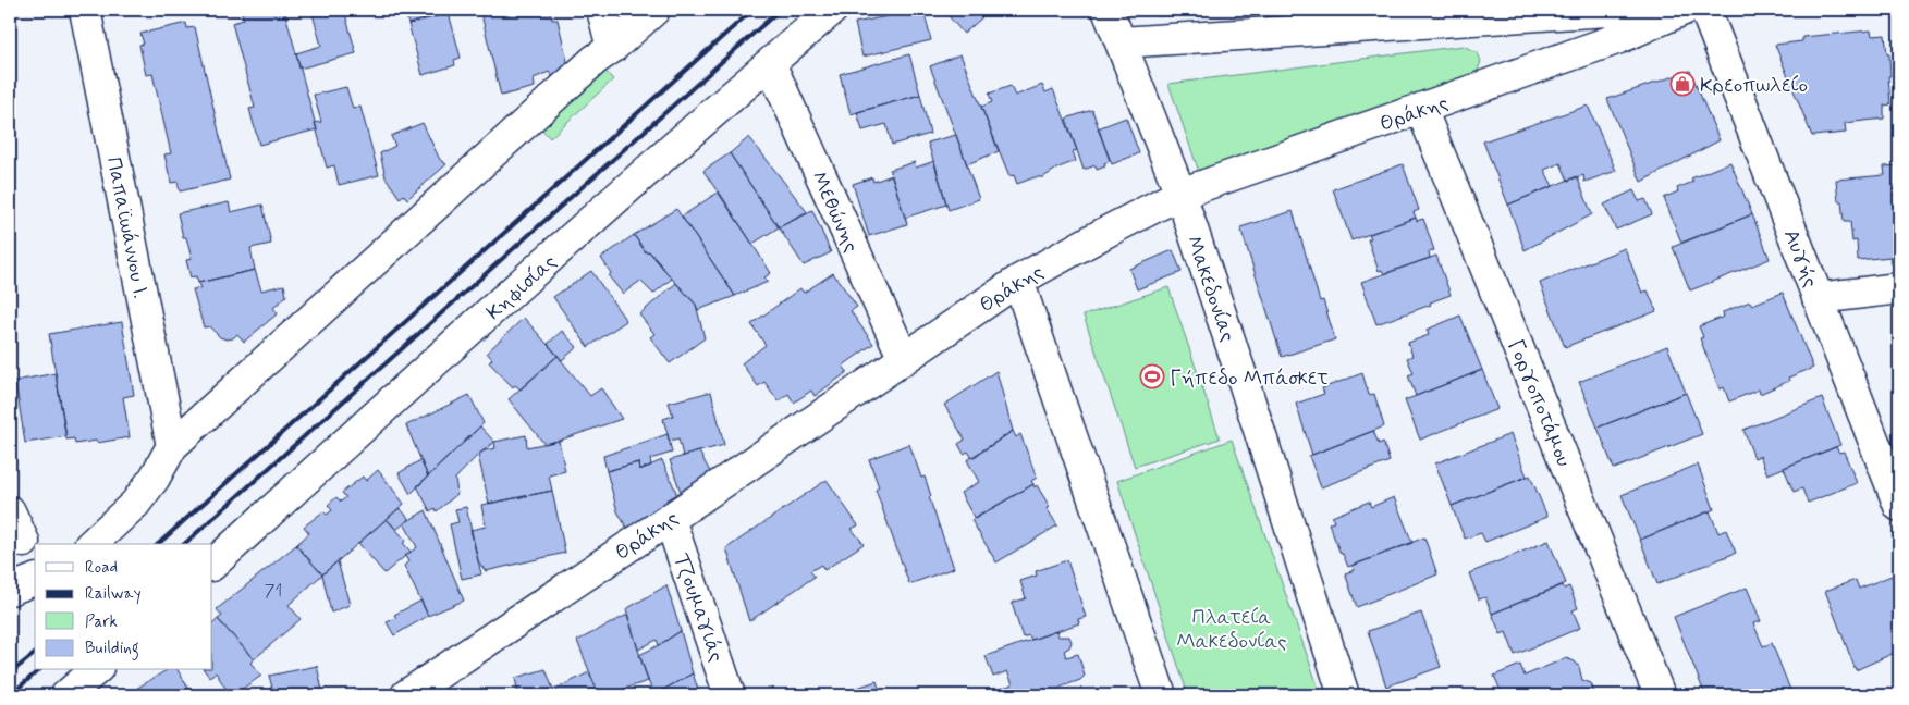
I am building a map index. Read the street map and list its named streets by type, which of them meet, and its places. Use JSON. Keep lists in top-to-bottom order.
{
  "streets": {
    "street": [
      "Θράκης",
      "Μεθώνης",
      "Παπαϊωάννου Ι.",
      "Αυγής",
      "Κηφισίας",
      "Μακεδονίας",
      "Γοργοποτάμου",
      "Τζουμαγιάς"
    ]
  },
  "crossings": [
    ["Θράκης", "Μεθώνης"],
    ["Θράκης", "Μακεδονίας"],
    ["Θράκης", "Γοργοποτάμου"],
    ["Θράκης", "Τζουμαγιάς"],
    ["Μεθώνης", "Κηφισίας"]
  ],
  "parks": ["Πλατεία Μακεδονίας"],
  "places": {
    "shop": ["Κρεοπωλείο"],
    "sports": ["Γήπεδο Μπάσκετ"]
  },
  "house_numbers": ["71"],
  "legend": [
    "Road",
    "Railway",
    "Park",
    "Building"
  ]
}
